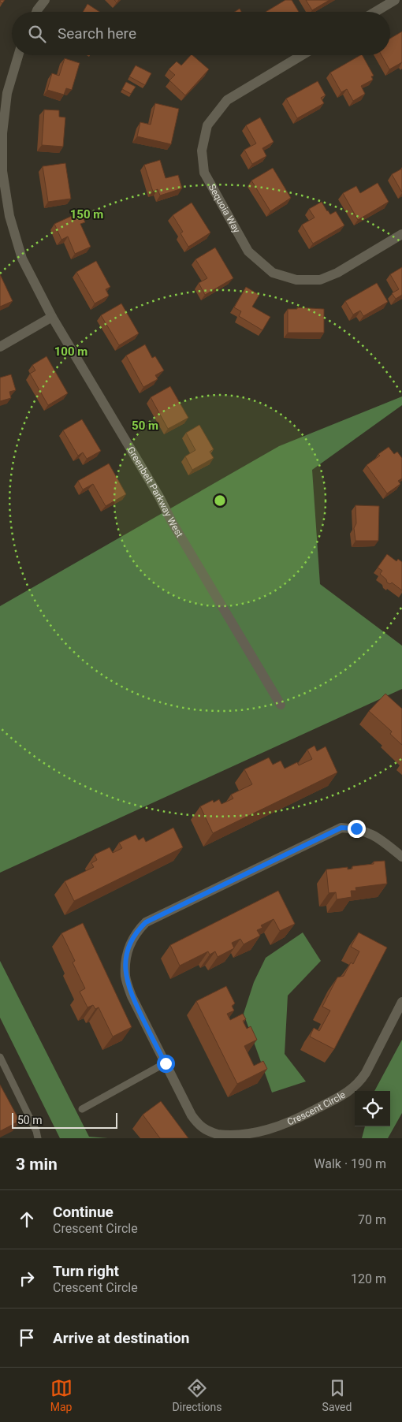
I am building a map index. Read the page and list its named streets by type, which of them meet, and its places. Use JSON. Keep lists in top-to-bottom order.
{
  "streets": {
    "street": ["Sequoia Way", "Greenbelt Parkway West", "Crescent Circle"]
  },
  "scale_bar": "50 m",
  "page": {
    "search": "Search here",
    "scale": "50 m",
    "heading": ["3 min", "Walk · 190 m"],
    "list": [
      ["Continue", "Crescent Circle", "70 m"],
      ["Turn right", "Crescent Circle", "120 m"],
      "Arrive at destination"
    ],
    "nav": ["Map", "Directions", "Saved"]
  },
  "rings": ["150 m", "100 m", "50 m"]
}
